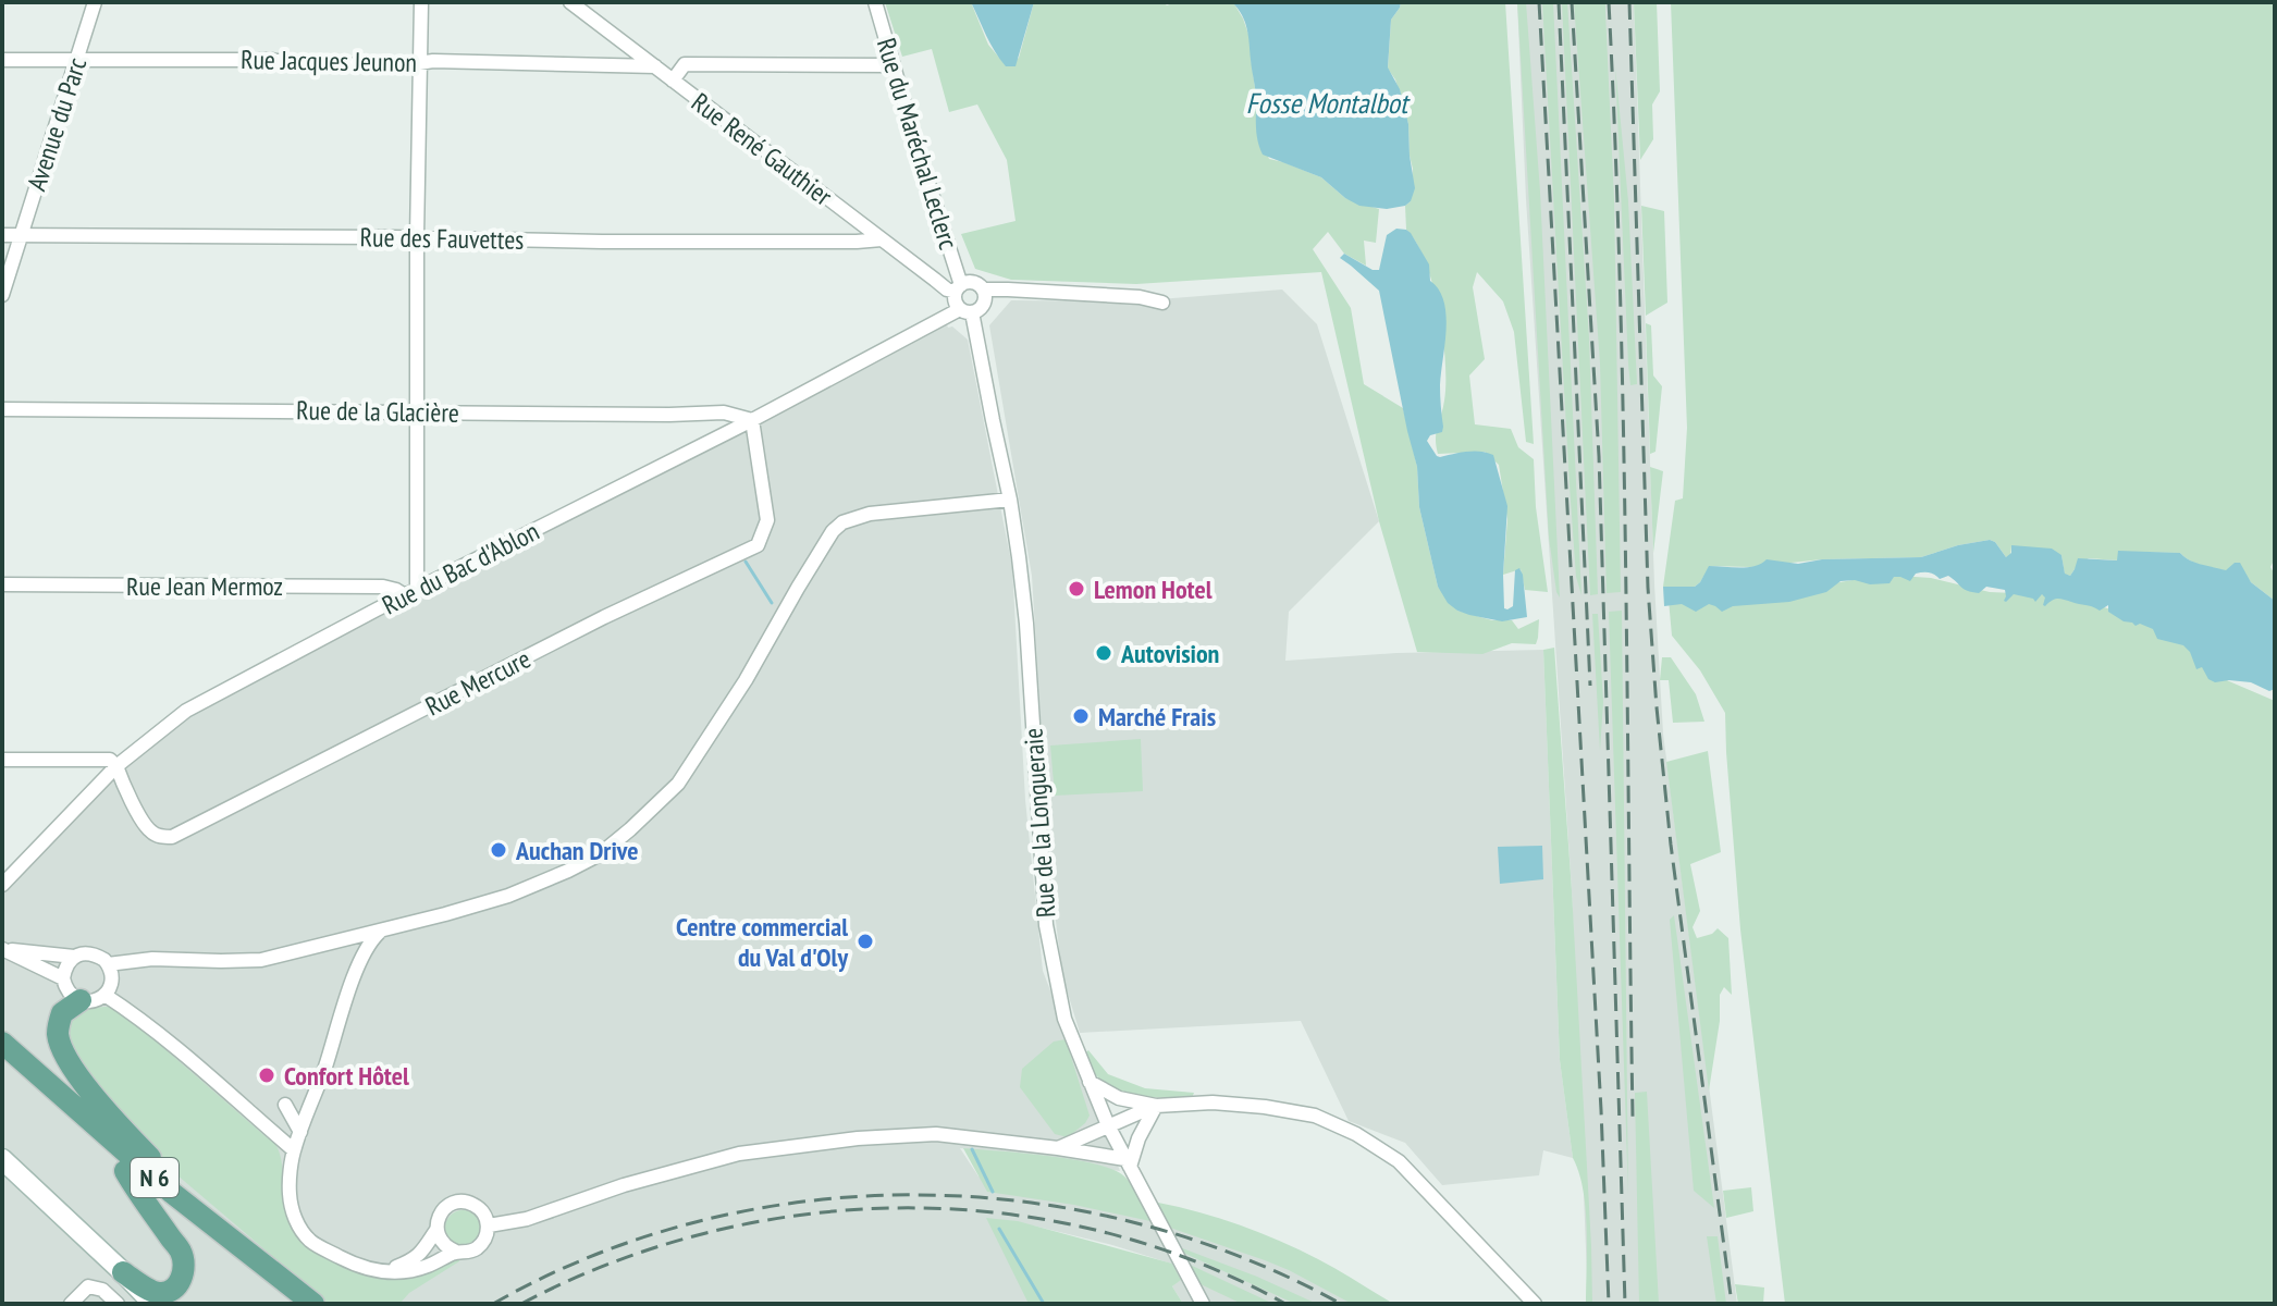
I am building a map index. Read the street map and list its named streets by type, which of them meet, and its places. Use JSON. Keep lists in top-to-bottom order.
{
  "streets": {
    "main road": ["N 6"],
    "street": [
      "Rue Jacques Jeunon",
      "Avenue du Parc",
      "Rue du Maréchal Leclerc",
      "Rue René Gauthier",
      "Rue des Fauvettes",
      "Rue de la Glacière",
      "Rue du Bac d'Ablon",
      "Rue Jean Mermoz",
      "Rue Mercure",
      "Rue de la Longueraie"
    ]
  },
  "crossings": [
    ["Rue Jacques Jeunon", "Avenue du Parc"],
    ["Rue Jacques Jeunon", "Rue René Gauthier"],
    ["Avenue du Parc", "Rue des Fauvettes"],
    ["Rue du Maréchal Leclerc", "Rue René Gauthier"],
    ["Rue du Maréchal Leclerc", "Rue du Bac d'Ablon"],
    ["Rue du Maréchal Leclerc", "Rue de la Longueraie"],
    ["Rue René Gauthier", "Rue des Fauvettes"],
    ["Rue René Gauthier", "Rue du Bac d'Ablon"],
    ["Rue René Gauthier", "Rue de la Longueraie"],
    ["Rue de la Glacière", "Rue du Bac d'Ablon"],
    ["Rue de la Glacière", "Rue Mercure"],
    ["Rue du Bac d'Ablon", "Rue Jean Mermoz"],
    ["Rue du Bac d'Ablon", "Rue Mercure"],
    ["Rue du Bac d'Ablon", "Rue de la Longueraie"]
  ],
  "water": ["Fosse Montalbot"],
  "places": [
    "Lemon Hotel",
    "Autovision",
    "Marché Frais",
    "Auchan Drive",
    "Centre commercial du Val d'Oly",
    "Confort Hôtel"
  ]
}
